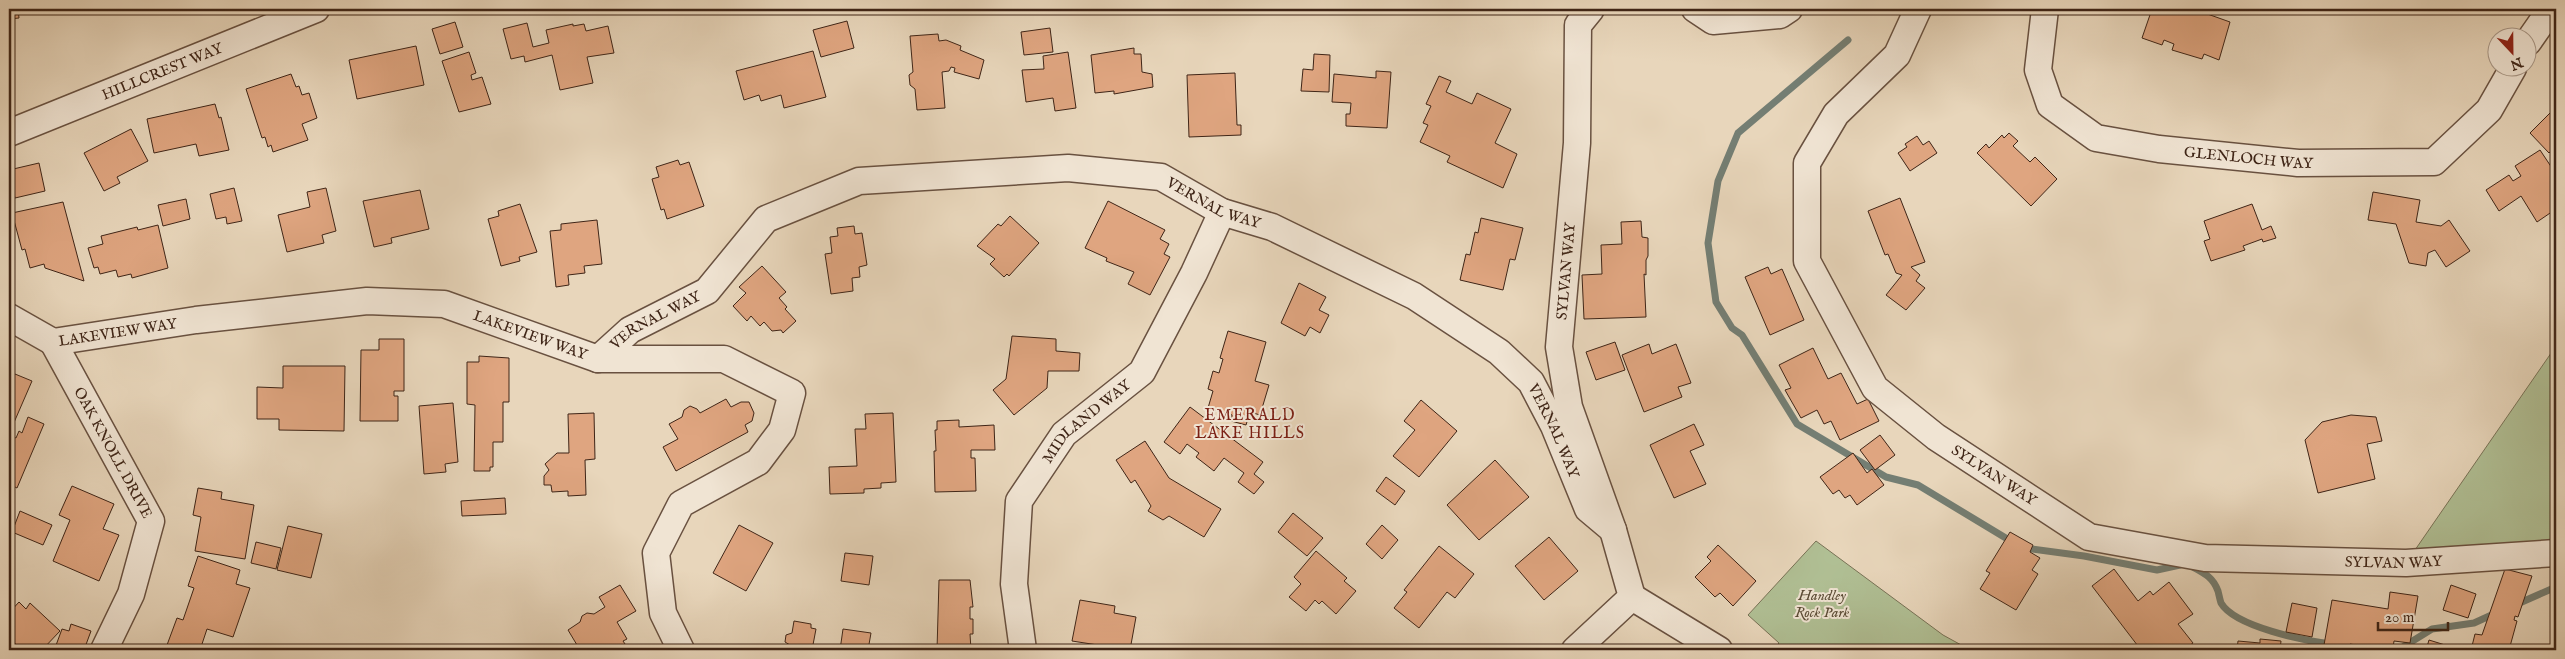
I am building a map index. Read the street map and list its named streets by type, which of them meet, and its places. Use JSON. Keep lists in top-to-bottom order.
{
  "streets": {
    "street": [
      "HILLCREST WAY",
      "GLENLOCH WAY",
      "VERNAL WAY",
      "SYLVAN WAY",
      "LAKEVIEW WAY",
      "MIDLAND WAY",
      "OAK KNOLL DRIVE"
    ]
  },
  "crossings": [
    ["VERNAL WAY", "SYLVAN WAY"],
    ["VERNAL WAY", "LAKEVIEW WAY"],
    ["VERNAL WAY", "MIDLAND WAY"],
    ["LAKEVIEW WAY", "OAK KNOLL DRIVE"]
  ],
  "districts": ["EMERALD LAKE HILLS"],
  "parks": ["Handley Rock Park"],
  "scale_bar": "20 m",
  "north": "bottom"
}
